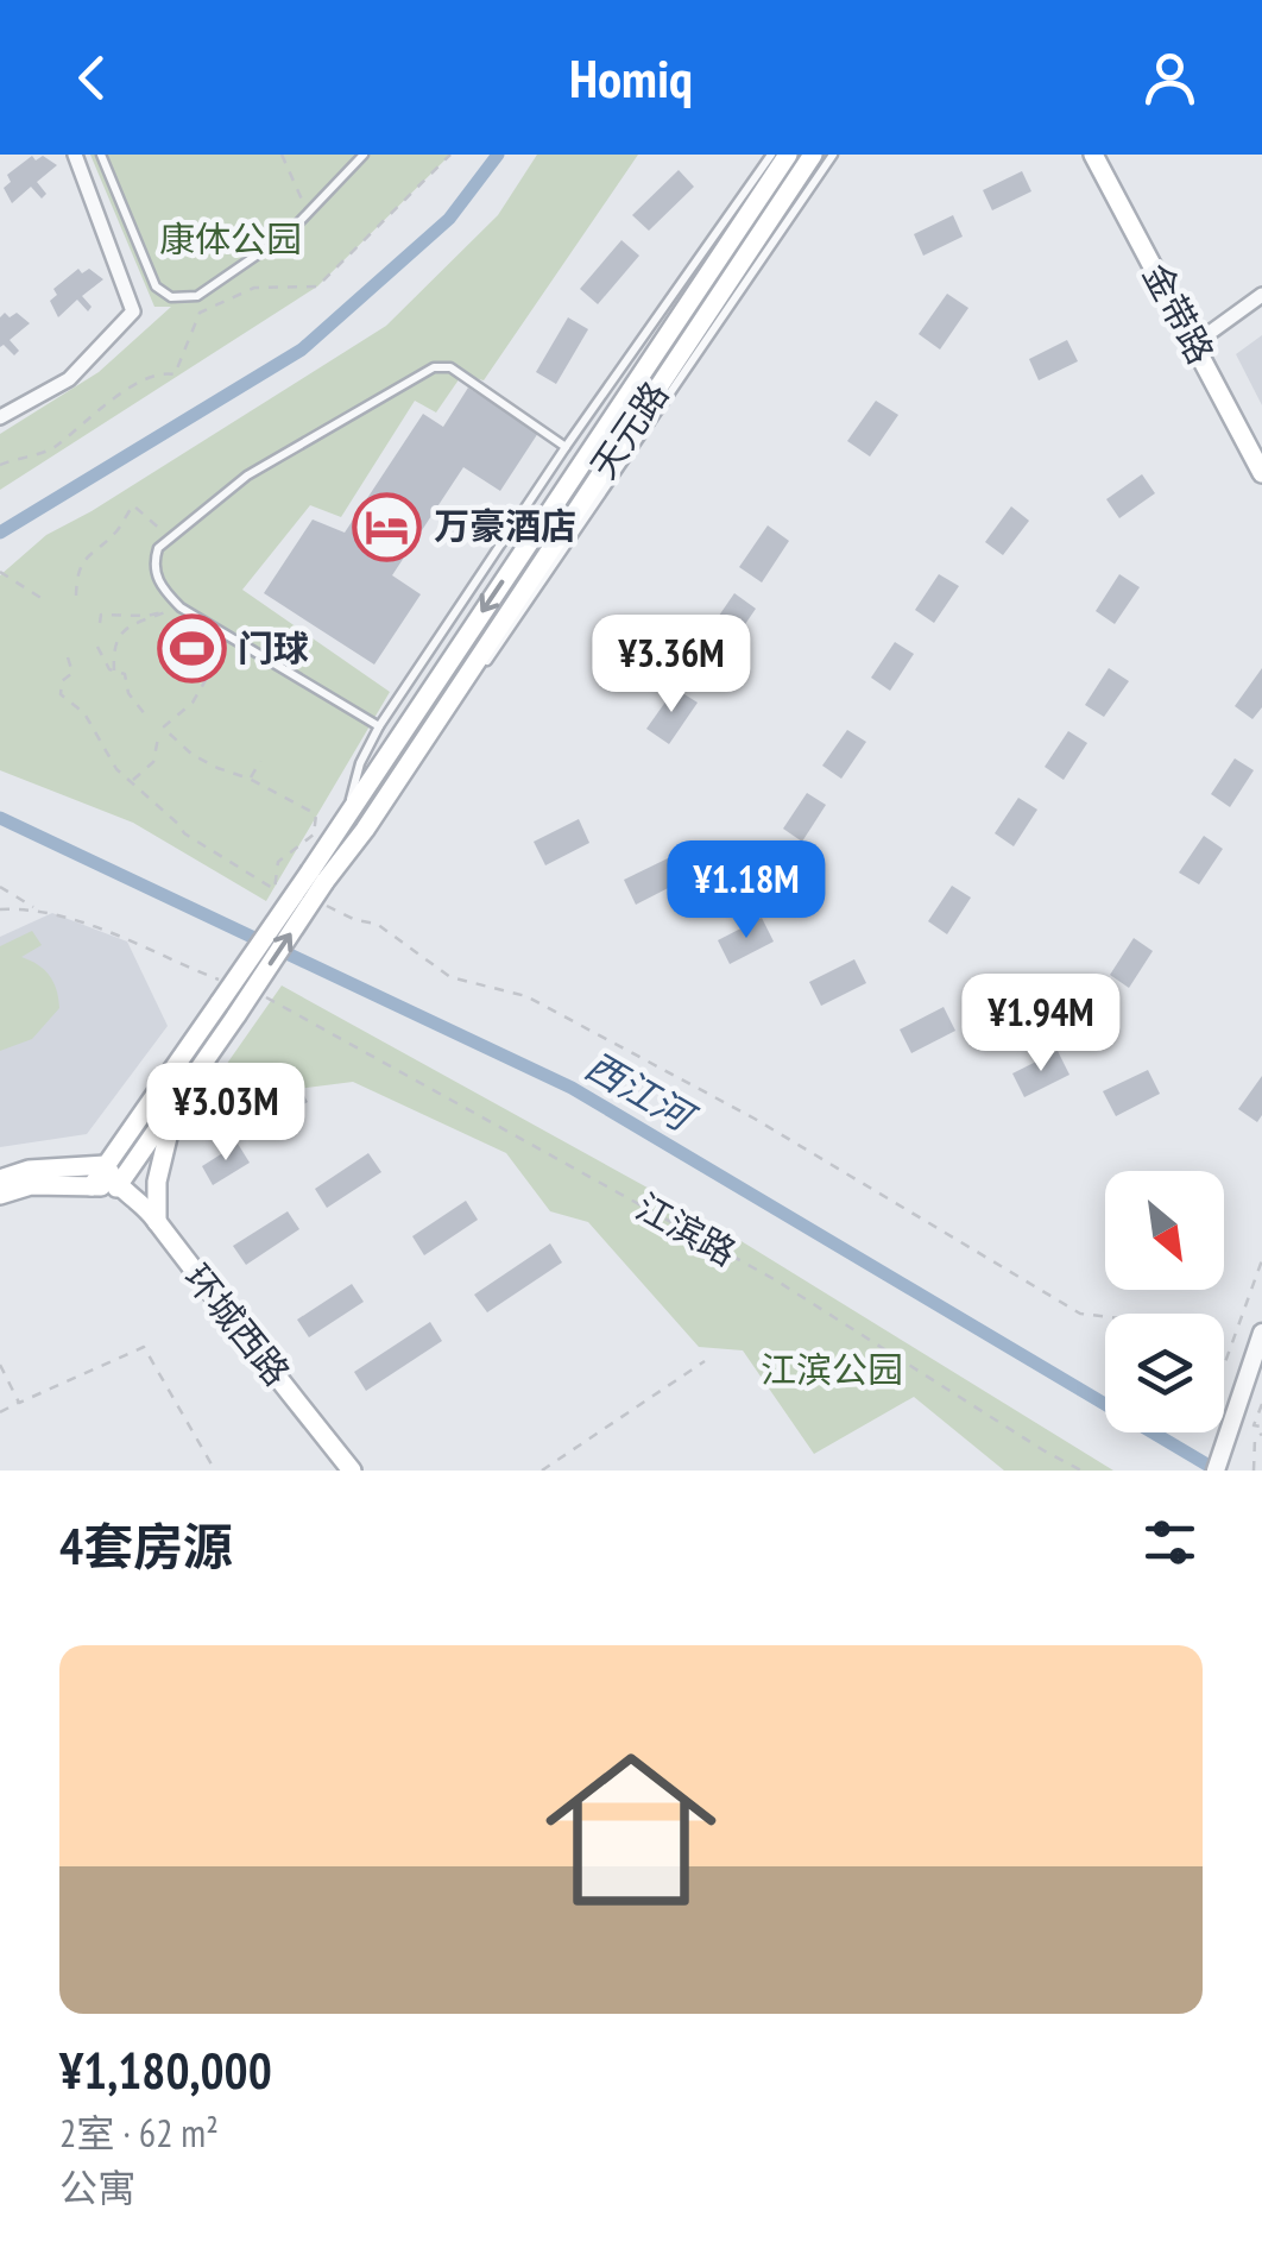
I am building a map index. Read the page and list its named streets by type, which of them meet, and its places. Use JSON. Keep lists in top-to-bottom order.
{
  "streets": {
    "main road": ["金带路", "天元路", "环城西路"],
    "path": ["江滨路"]
  },
  "water": ["西江河"],
  "parks": ["康体公园", "江滨公园"],
  "places": {
    "hotel": ["万豪酒店"],
    "sports": ["门球"]
  },
  "north": "bottom right",
  "page": {
    "header": "Homiq",
    "price": [
      "¥3.36M",
      "¥1.18M",
      "¥1.94M",
      "¥3.03M"
    ],
    "heading": "4套房源",
    "list": [
      {
        "name": "¥1,180,000",
        "note": "2室 · 62 m² · 公寓"
      }
    ]
  }
}
